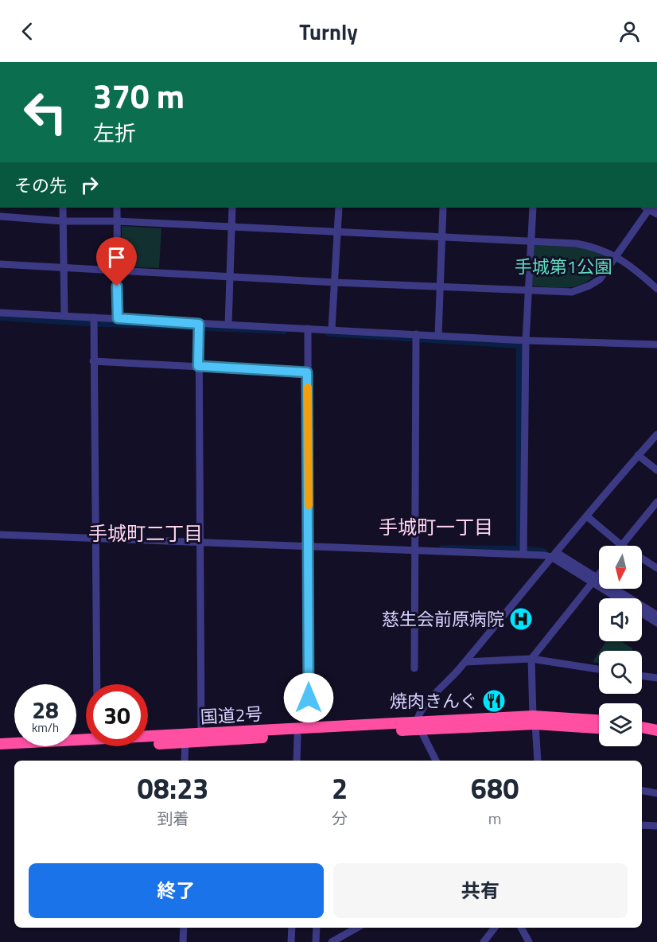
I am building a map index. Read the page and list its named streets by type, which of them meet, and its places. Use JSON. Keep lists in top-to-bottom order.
{
  "streets": {
    "highway": ["国道2号"]
  },
  "districts": ["手城町一丁目", "手城町二丁目"],
  "parks": ["手城第1公園"],
  "places": {
    "hospital": ["慈生会前原病院"],
    "restaurant": ["焼肉きんぐ"]
  },
  "north": "bottom",
  "page": {
    "header": "Turnly",
    "turn": ["370 m", "左折"],
    "then": "その先",
    "speed": "28 km/h",
    "limit": "30",
    "eta": [
      "08:23",
      "到着",
      "2",
      "分",
      "680",
      "m"
    ],
    "buttons": ["終了", "共有"]
  }
}
